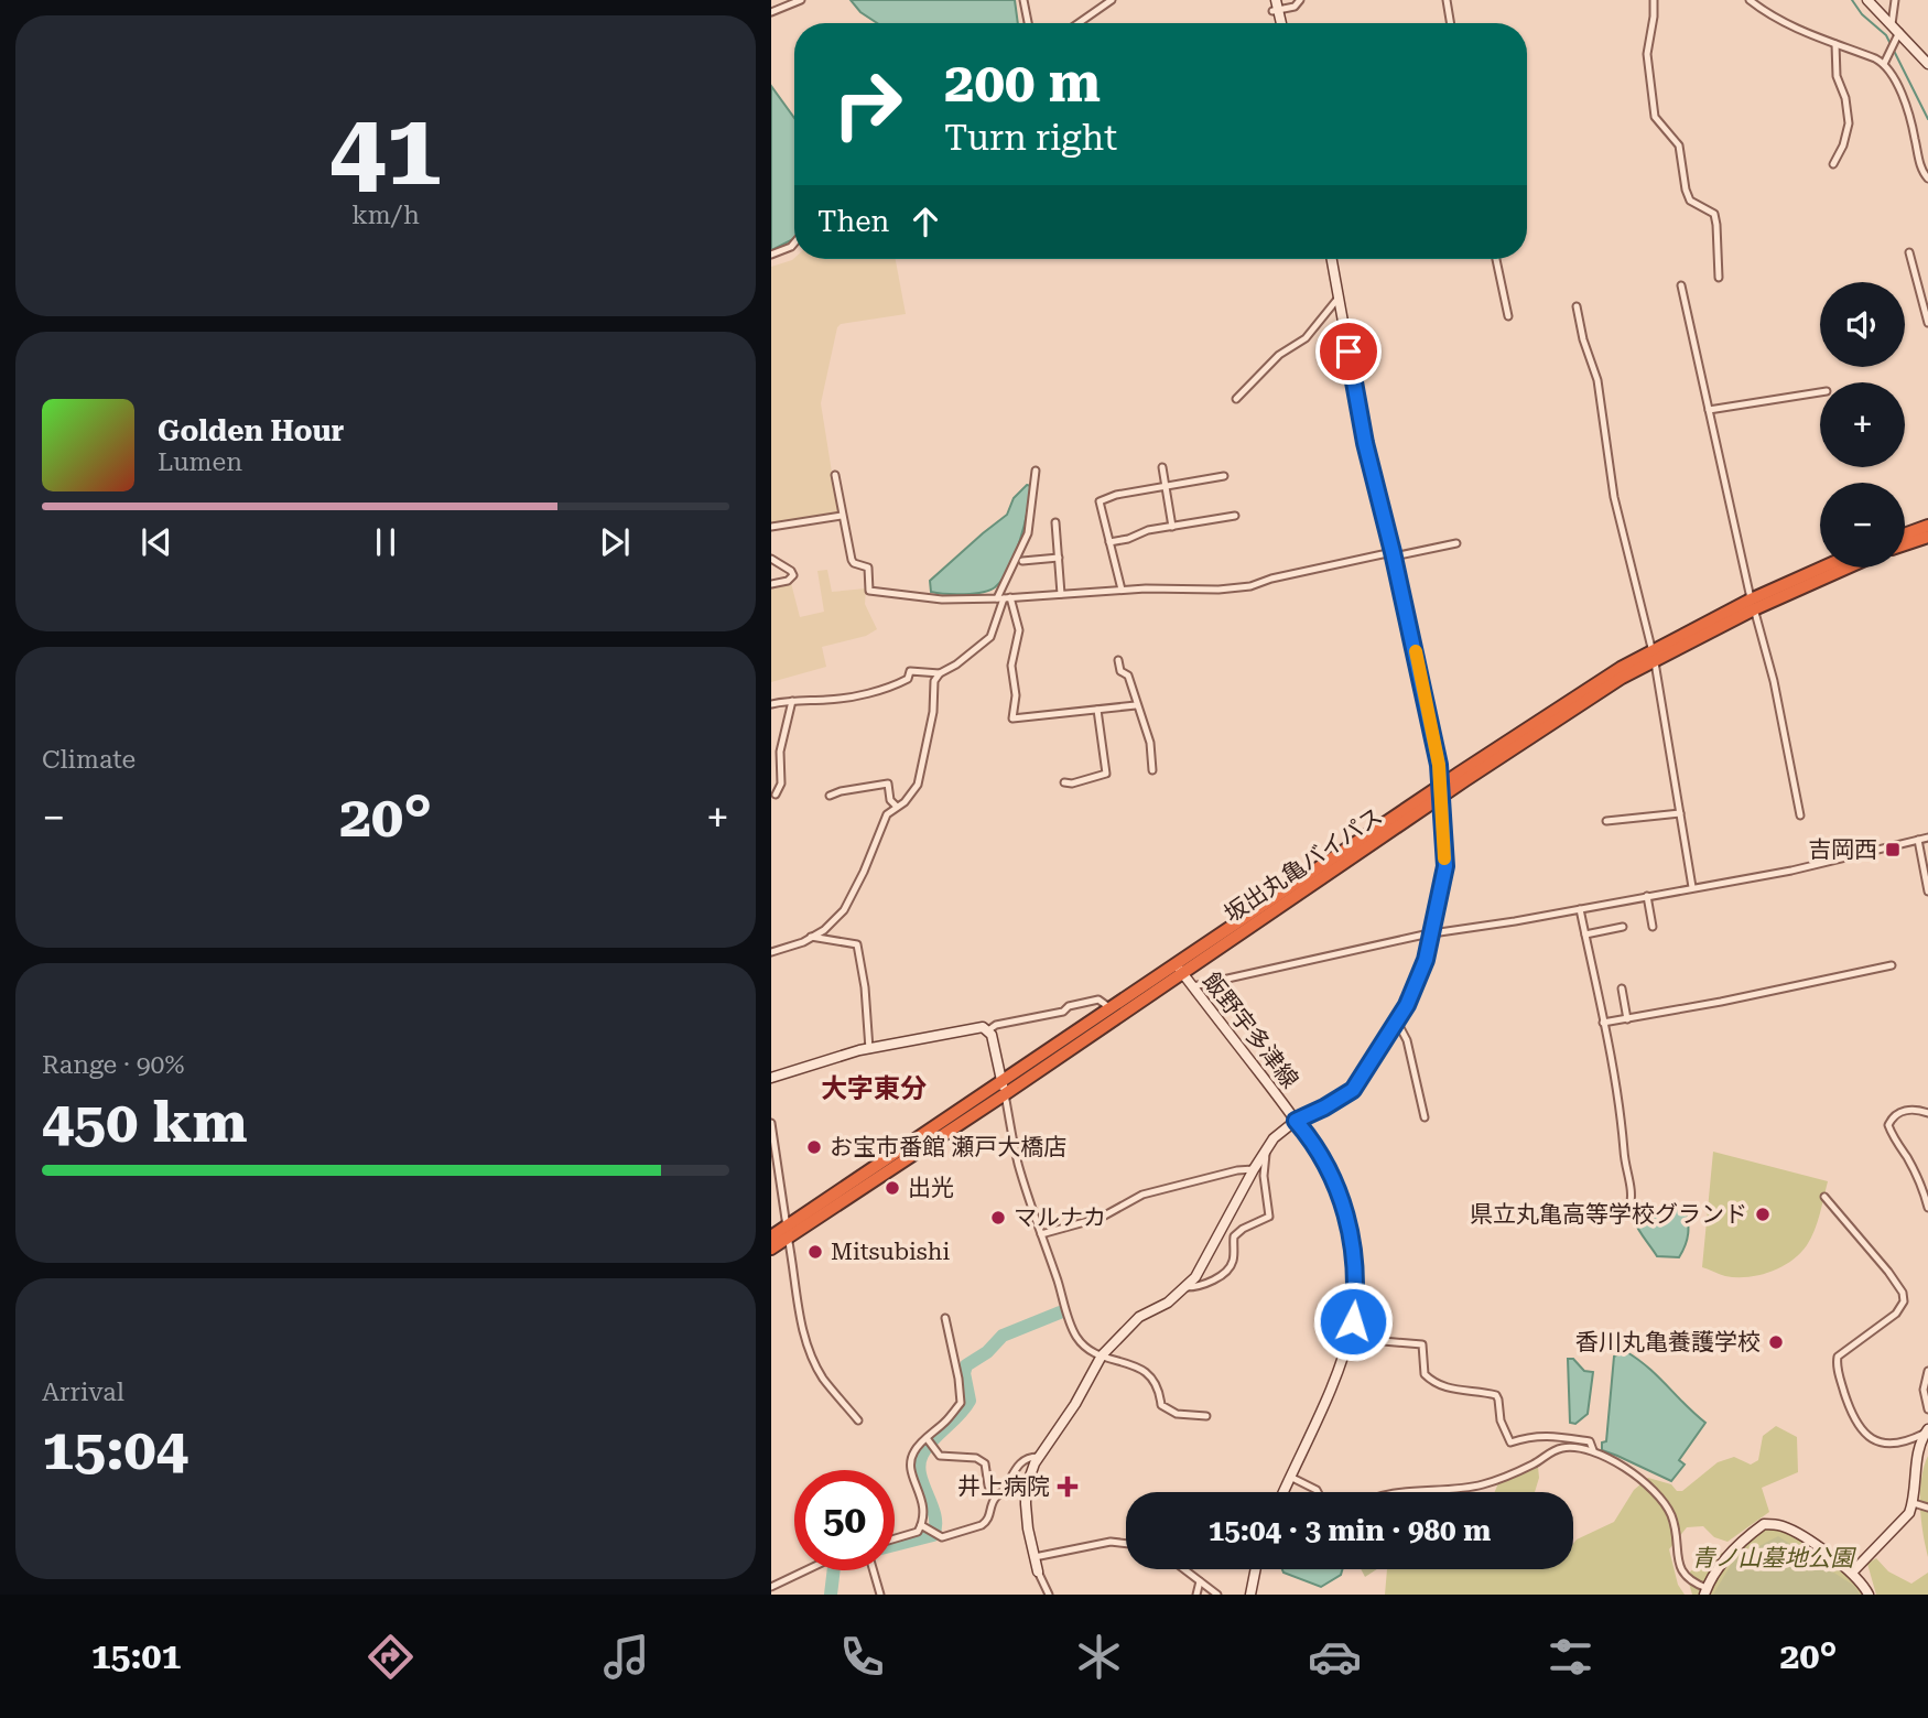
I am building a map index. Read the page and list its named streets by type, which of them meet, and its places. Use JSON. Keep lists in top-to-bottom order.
{
  "streets": {
    "highway": ["坂出丸亀バイパス"],
    "street": ["飯野宇多津線"]
  },
  "crossings": [
    ["坂出丸亀バイパス", "飯野宇多津線"]
  ],
  "districts": ["大字東分"],
  "parks": ["青ノ山墓地公園"],
  "places": {
    "transit": ["吉岡西"],
    "other": [
      "お宝市番館 瀬戸大橋店",
      "出光",
      "県立丸亀高等学校グランド",
      "マルナカ",
      "Mitsubishi",
      "香川丸亀養護学校"
    ],
    "health": ["井上病院"]
  },
  "page": {
    "tile": [
      ["41", "km/h"],
      "Climate",
      ["Range · 90%", "450 km"],
      ["Arrival", "15:04"]
    ],
    "turn": ["200 m", "Turn right"],
    "then": "Then",
    "map_buttons": ["+", "−"],
    "song": ["Golden Hour", "Lumen"],
    "heat": ["−", "20°", "+"],
    "limit": "50",
    "trip": "15:04 · 3 min · 980 m",
    "tabs": ["15:01", "20°"]
  }
}
